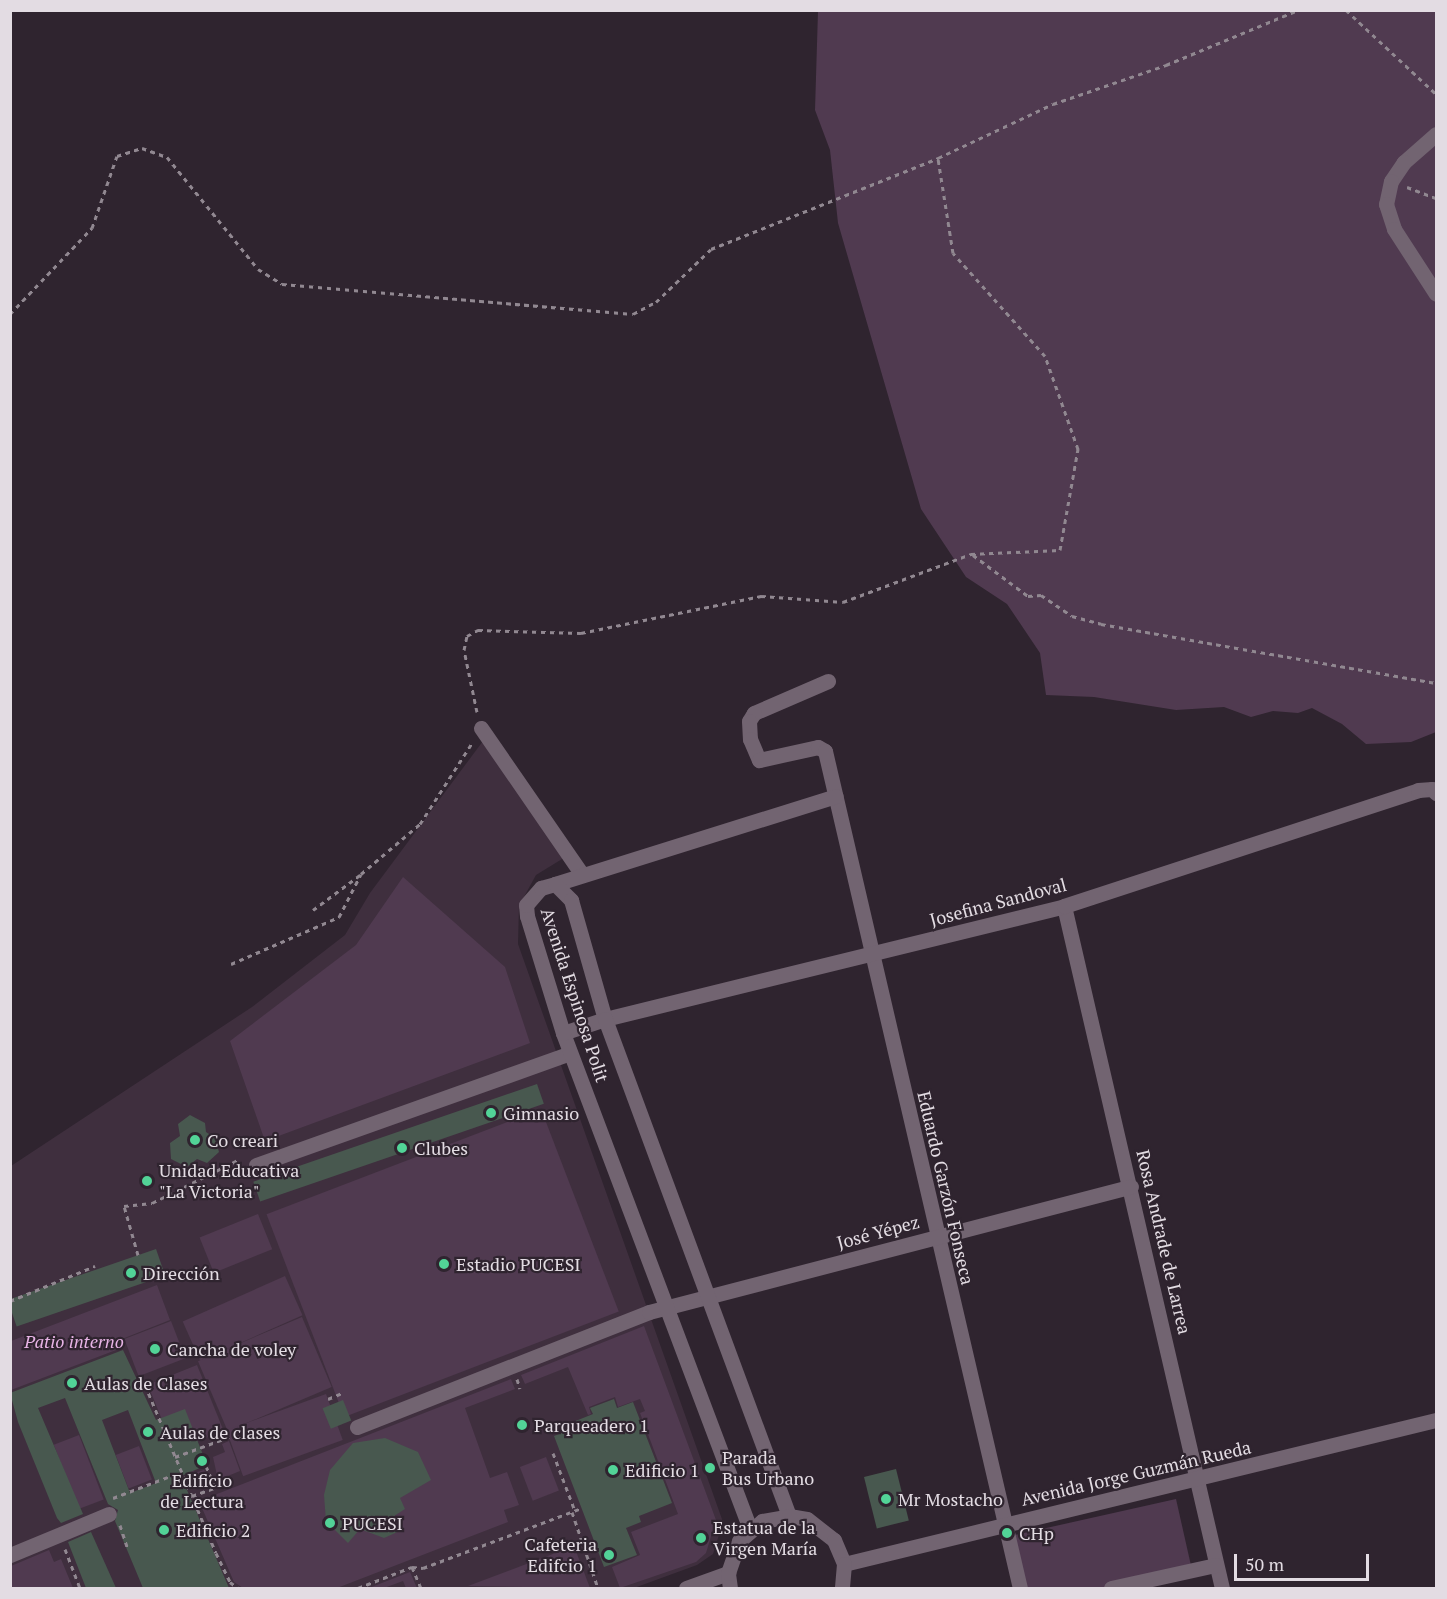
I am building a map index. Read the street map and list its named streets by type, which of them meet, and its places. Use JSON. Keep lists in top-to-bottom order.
{
  "streets": {
    "street": [
      "Josefina Sandoval",
      "Avenida Espinosa Polit",
      "Eduardo Garzón Fonseca",
      "José Yépez",
      "Rosa Andrade de Larrea",
      "Avenida Jorge Guzmán Rueda"
    ]
  },
  "crossings": [
    ["Josefina Sandoval", "Avenida Espinosa Polit"],
    ["Josefina Sandoval", "Eduardo Garzón Fonseca"],
    ["Josefina Sandoval", "Rosa Andrade de Larrea"],
    ["Avenida Espinosa Polit", "José Yépez"],
    ["Eduardo Garzón Fonseca", "José Yépez"],
    ["Eduardo Garzón Fonseca", "Avenida Jorge Guzmán Rueda"],
    ["José Yépez", "Rosa Andrade de Larrea"],
    ["Rosa Andrade de Larrea", "Avenida Jorge Guzmán Rueda"]
  ],
  "parks": ["Patio interno"],
  "places": [
    "Gimnasio",
    "Co creari",
    "Clubes",
    "Unidad Educativa \"La Victoria\"",
    "Estadio PUCESI",
    "Dirección",
    "Cancha de voley",
    "Aulas de Clases",
    "Parqueadero 1",
    "Aulas de clases",
    "Edificio de Lectura",
    "Parada Bus Urbano",
    "Edificio 1",
    "Mr Mostacho",
    "PUCESI",
    "Edificio 2",
    "CHp",
    "Estatua de la Virgen María",
    "Cafeteria Edifcio 1"
  ],
  "scale_bar": "50 m"
}
